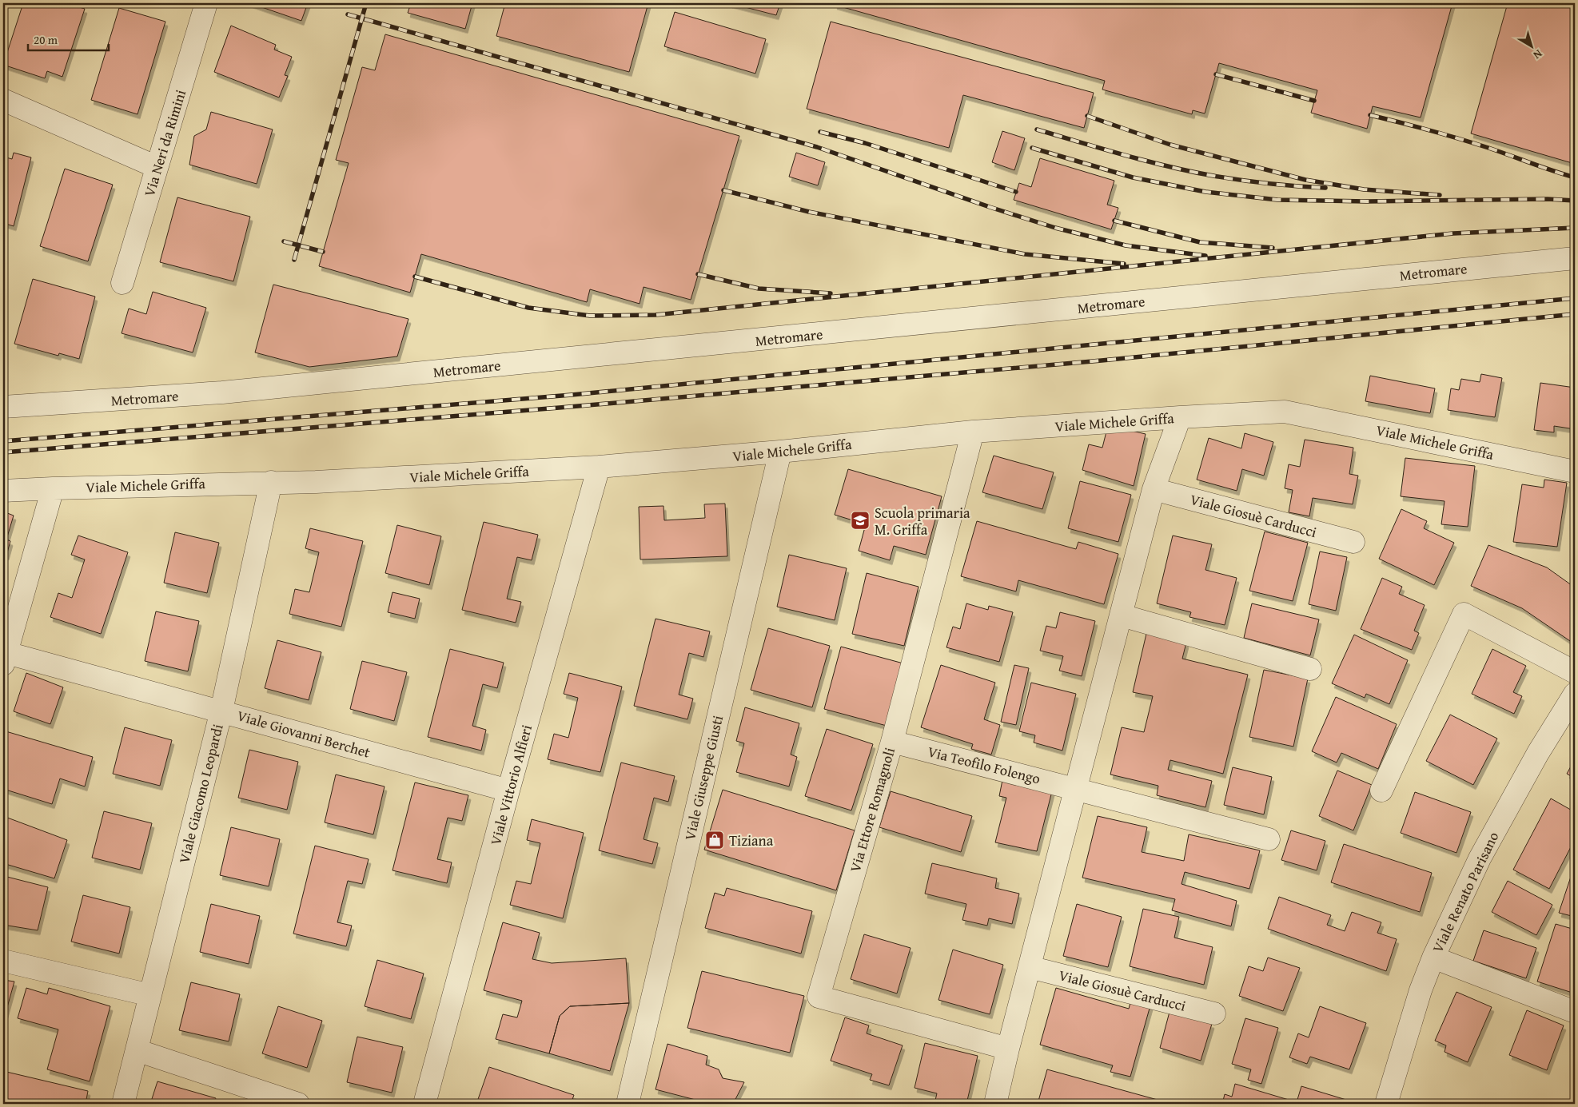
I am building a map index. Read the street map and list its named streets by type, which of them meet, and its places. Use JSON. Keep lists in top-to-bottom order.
{
  "streets": {
    "street": [
      "Via Neri da Rimini",
      "Metromare",
      "Viale Michele Griffa",
      "Viale Giosuè Carducci",
      "Viale Giovanni Berchet",
      "Via Teofilo Folengo",
      "Viale Giuseppe Giusti",
      "Viale Vittorio Alfieri",
      "Viale Giacomo Leopardi",
      "Via Ettore Romagnoli",
      "Viale Renato Parisano"
    ]
  },
  "crossings": [
    ["Viale Michele Griffa", "Viale Giuseppe Giusti"],
    ["Viale Michele Griffa", "Viale Vittorio Alfieri"],
    ["Viale Michele Griffa", "Viale Giacomo Leopardi"],
    ["Viale Michele Griffa", "Via Ettore Romagnoli"],
    ["Viale Giovanni Berchet", "Viale Vittorio Alfieri"],
    ["Viale Giovanni Berchet", "Viale Giacomo Leopardi"],
    ["Via Teofilo Folengo", "Via Ettore Romagnoli"]
  ],
  "places": {
    "school or university": ["Scuola primaria M. Griffa"],
    "shop": ["Tiziana"]
  },
  "scale_bar": "20 m",
  "north": "bottom right"
}
